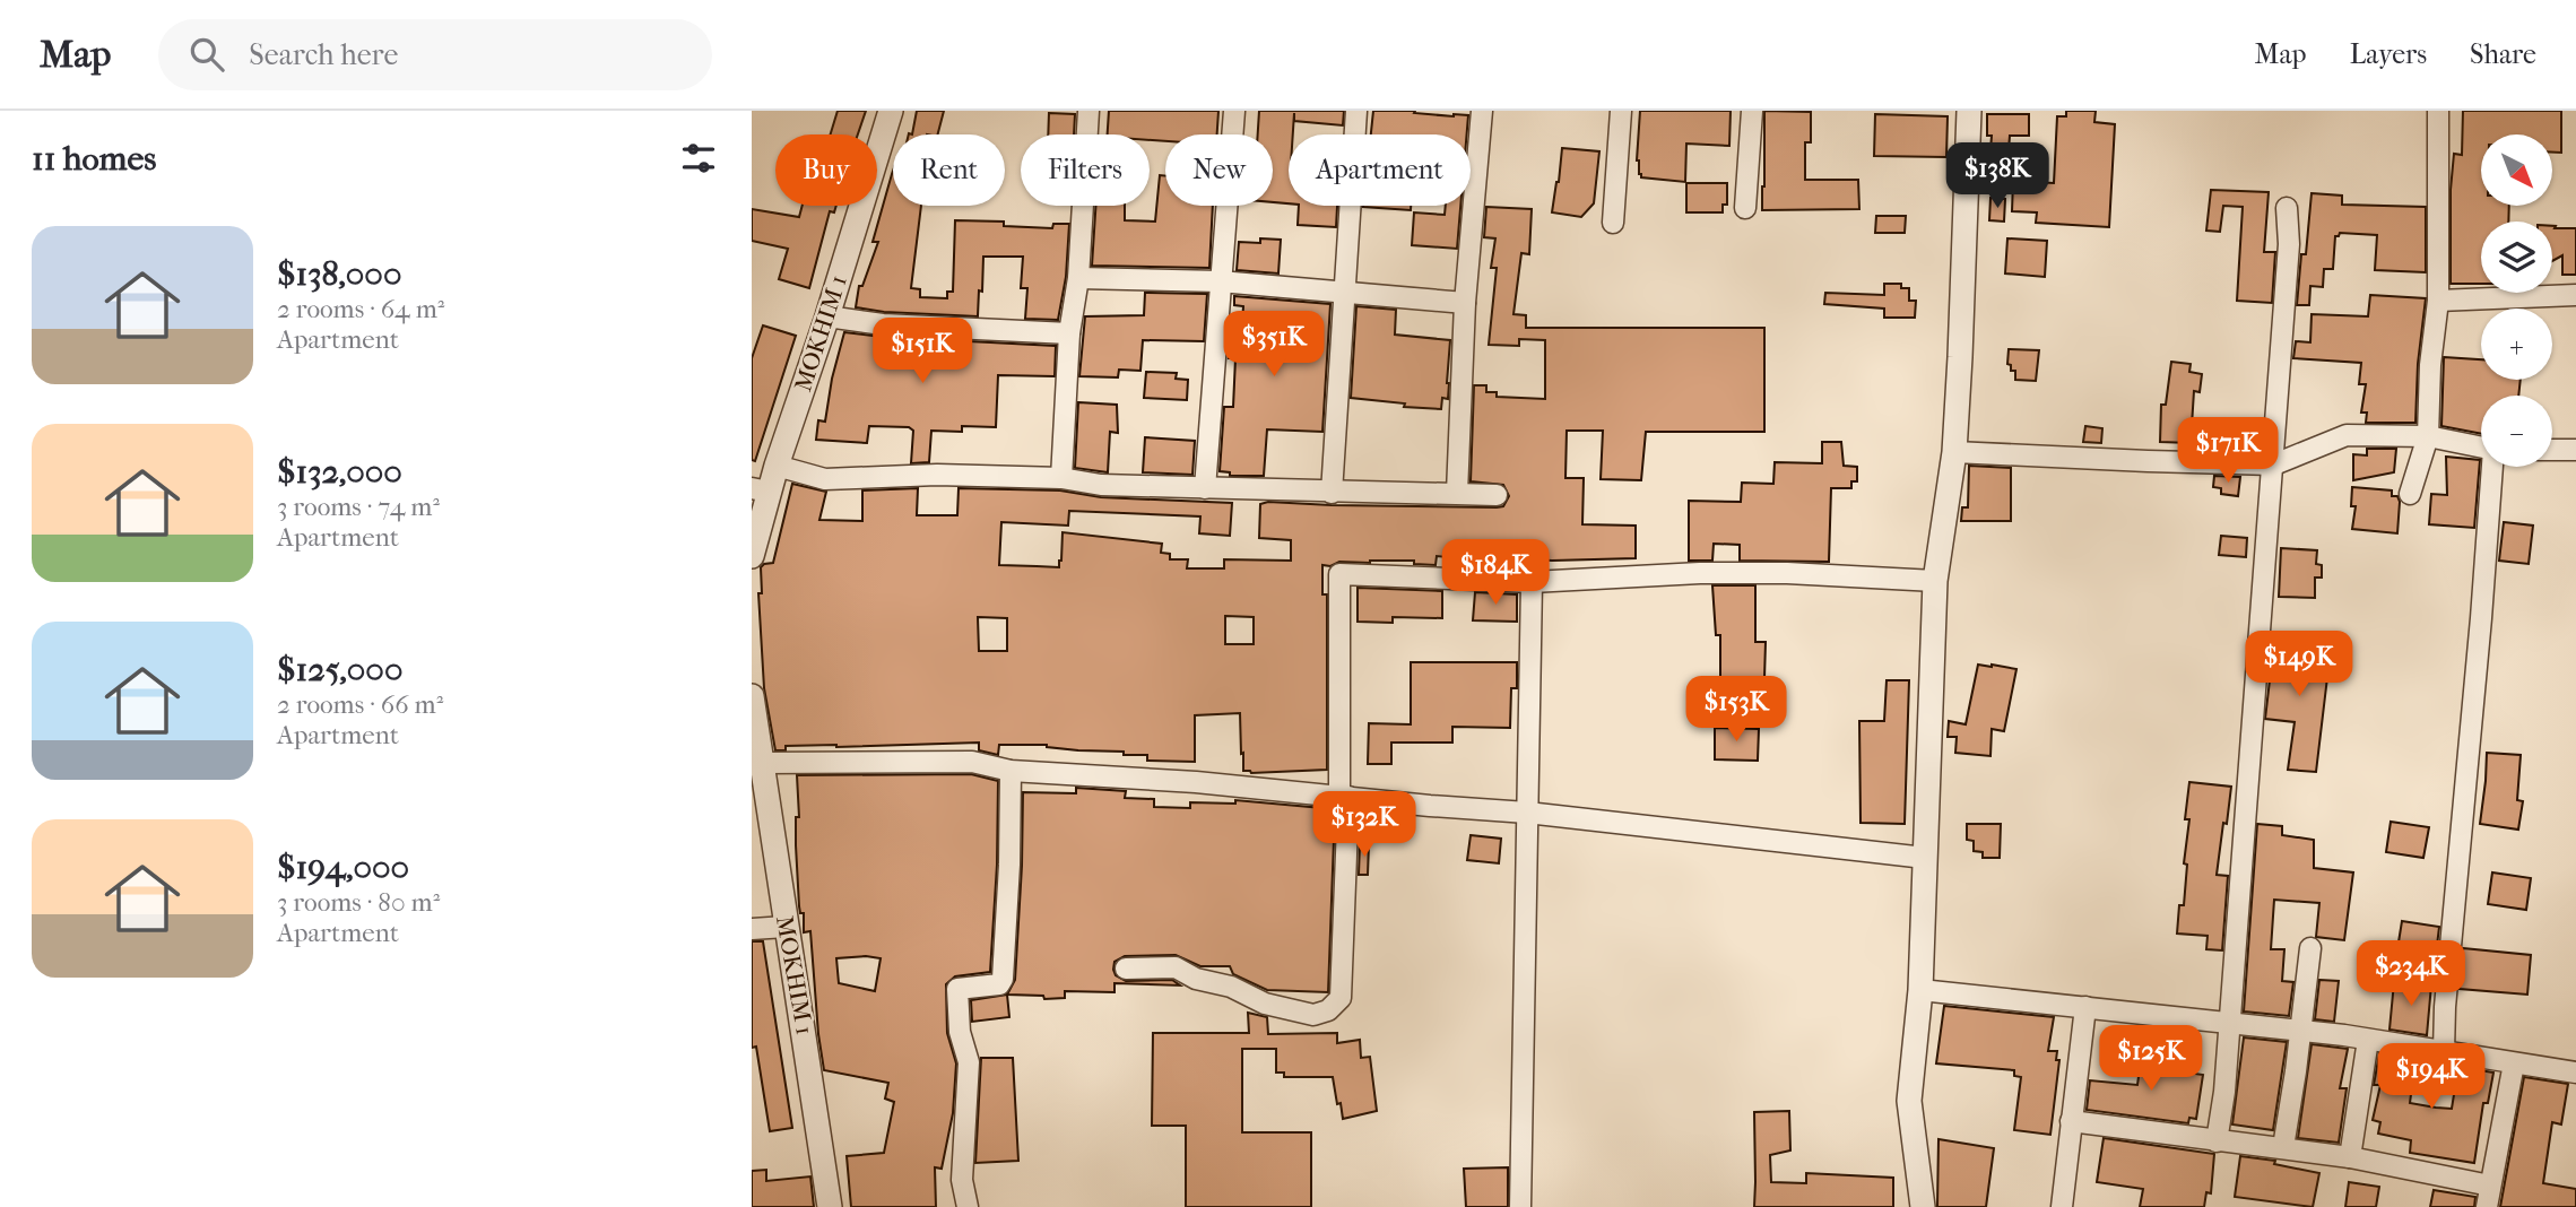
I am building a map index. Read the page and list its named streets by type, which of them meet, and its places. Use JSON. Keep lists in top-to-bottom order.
{
  "streets": {
    "street": ["MOKHIM 1"]
  },
  "north": "bottom right",
  "page": {
    "header": "Map",
    "search": "Search here",
    "nav": ["Map", "Layers", "Share"],
    "heading": "11 homes",
    "map_buttons": ["+", "−"],
    "chip": [
      "Buy",
      "Rent",
      "Filters",
      "New",
      "Apartment"
    ],
    "price": [
      "$138K",
      "$351K",
      "$151K",
      "$171K",
      "$184K",
      "$149K",
      "$153K",
      "$132K",
      "$234K",
      "$125K",
      "$194K"
    ],
    "list": [
      {
        "name": "$138,000",
        "note": "2 rooms · 64 m² · Apartment"
      },
      {
        "name": "$132,000",
        "note": "3 rooms · 74 m² · Apartment"
      },
      {
        "name": "$125,000",
        "note": "2 rooms · 66 m² · Apartment"
      },
      {
        "name": "$194,000",
        "note": "3 rooms · 80 m² · Apartment"
      }
    ]
  }
}
